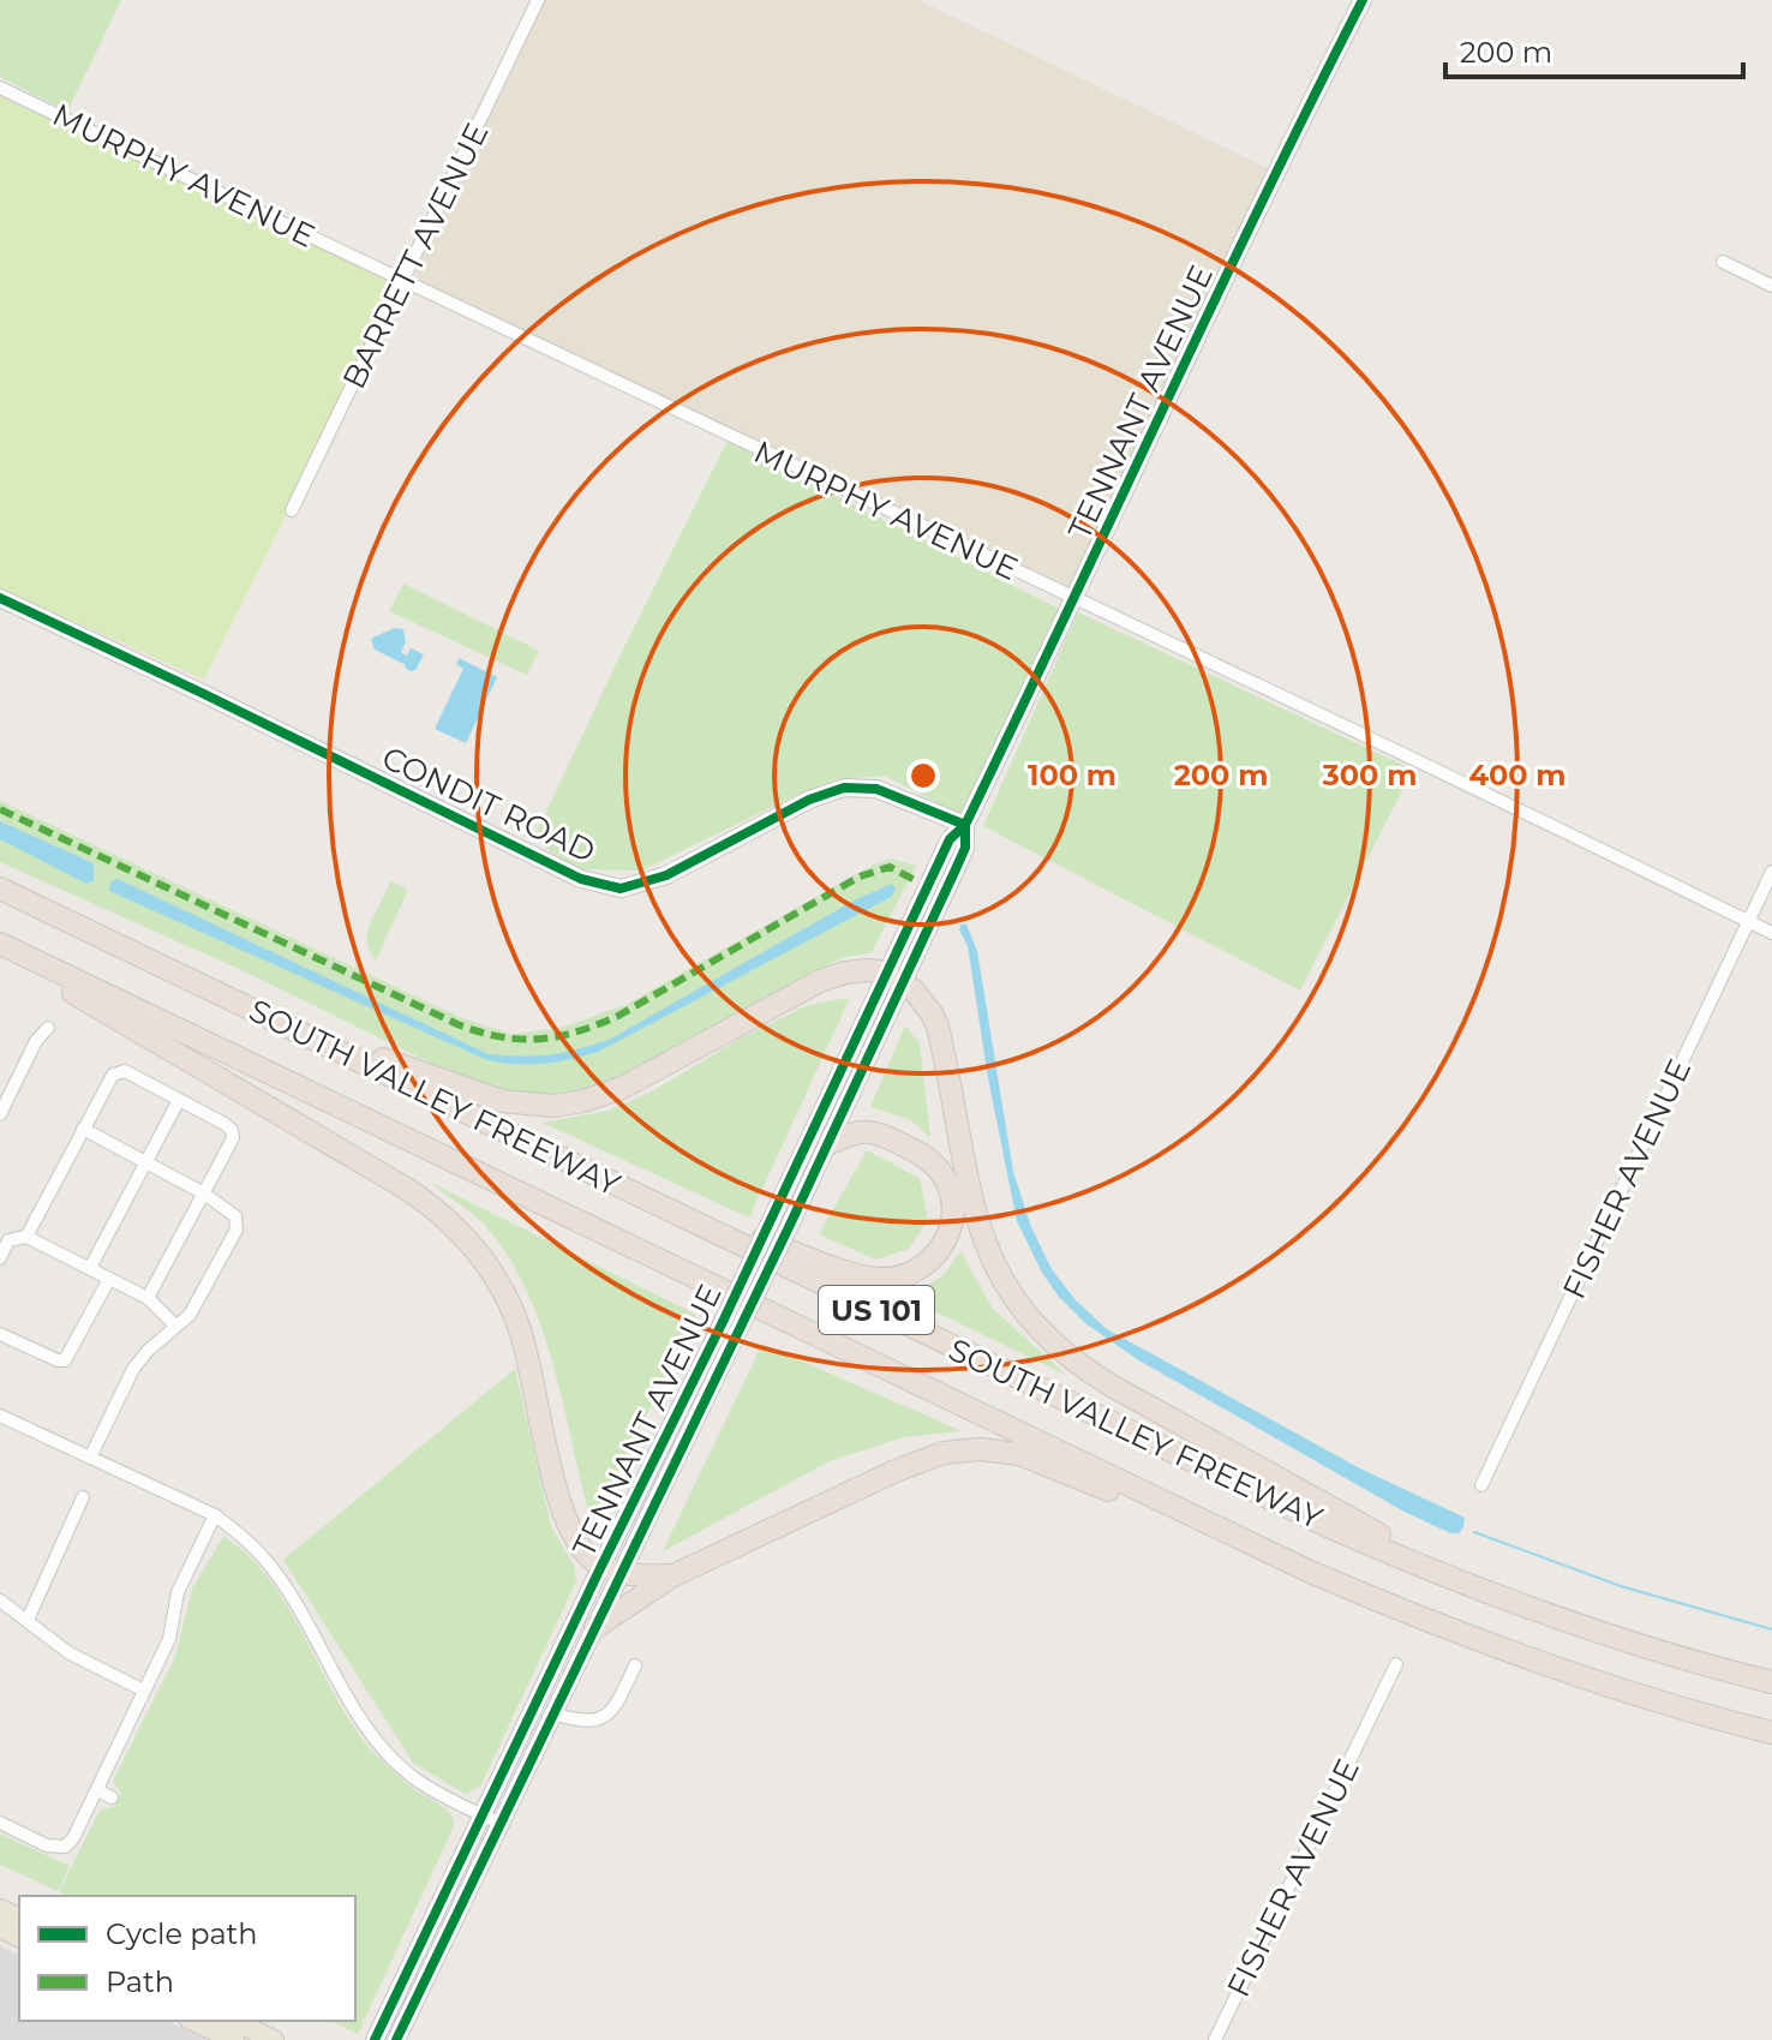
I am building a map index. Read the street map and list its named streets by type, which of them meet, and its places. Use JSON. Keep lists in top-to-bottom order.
{
  "streets": {
    "highway": ["SOUTH VALLEY FREEWAY", "US 101"],
    "street": [
      "MURPHY AVENUE",
      "BARRETT AVENUE",
      "TENNANT AVENUE",
      "CONDIT ROAD",
      "FISHER AVENUE"
    ]
  },
  "crossings": [
    ["MURPHY AVENUE", "BARRETT AVENUE"],
    ["MURPHY AVENUE", "TENNANT AVENUE"],
    ["MURPHY AVENUE", "FISHER AVENUE"],
    ["TENNANT AVENUE", "CONDIT ROAD"]
  ],
  "legend": ["Cycle path", "Path"],
  "scale_bar": "200 m",
  "rings": [
    "100 m",
    "200 m",
    "300 m",
    "400 m"
  ]
}
